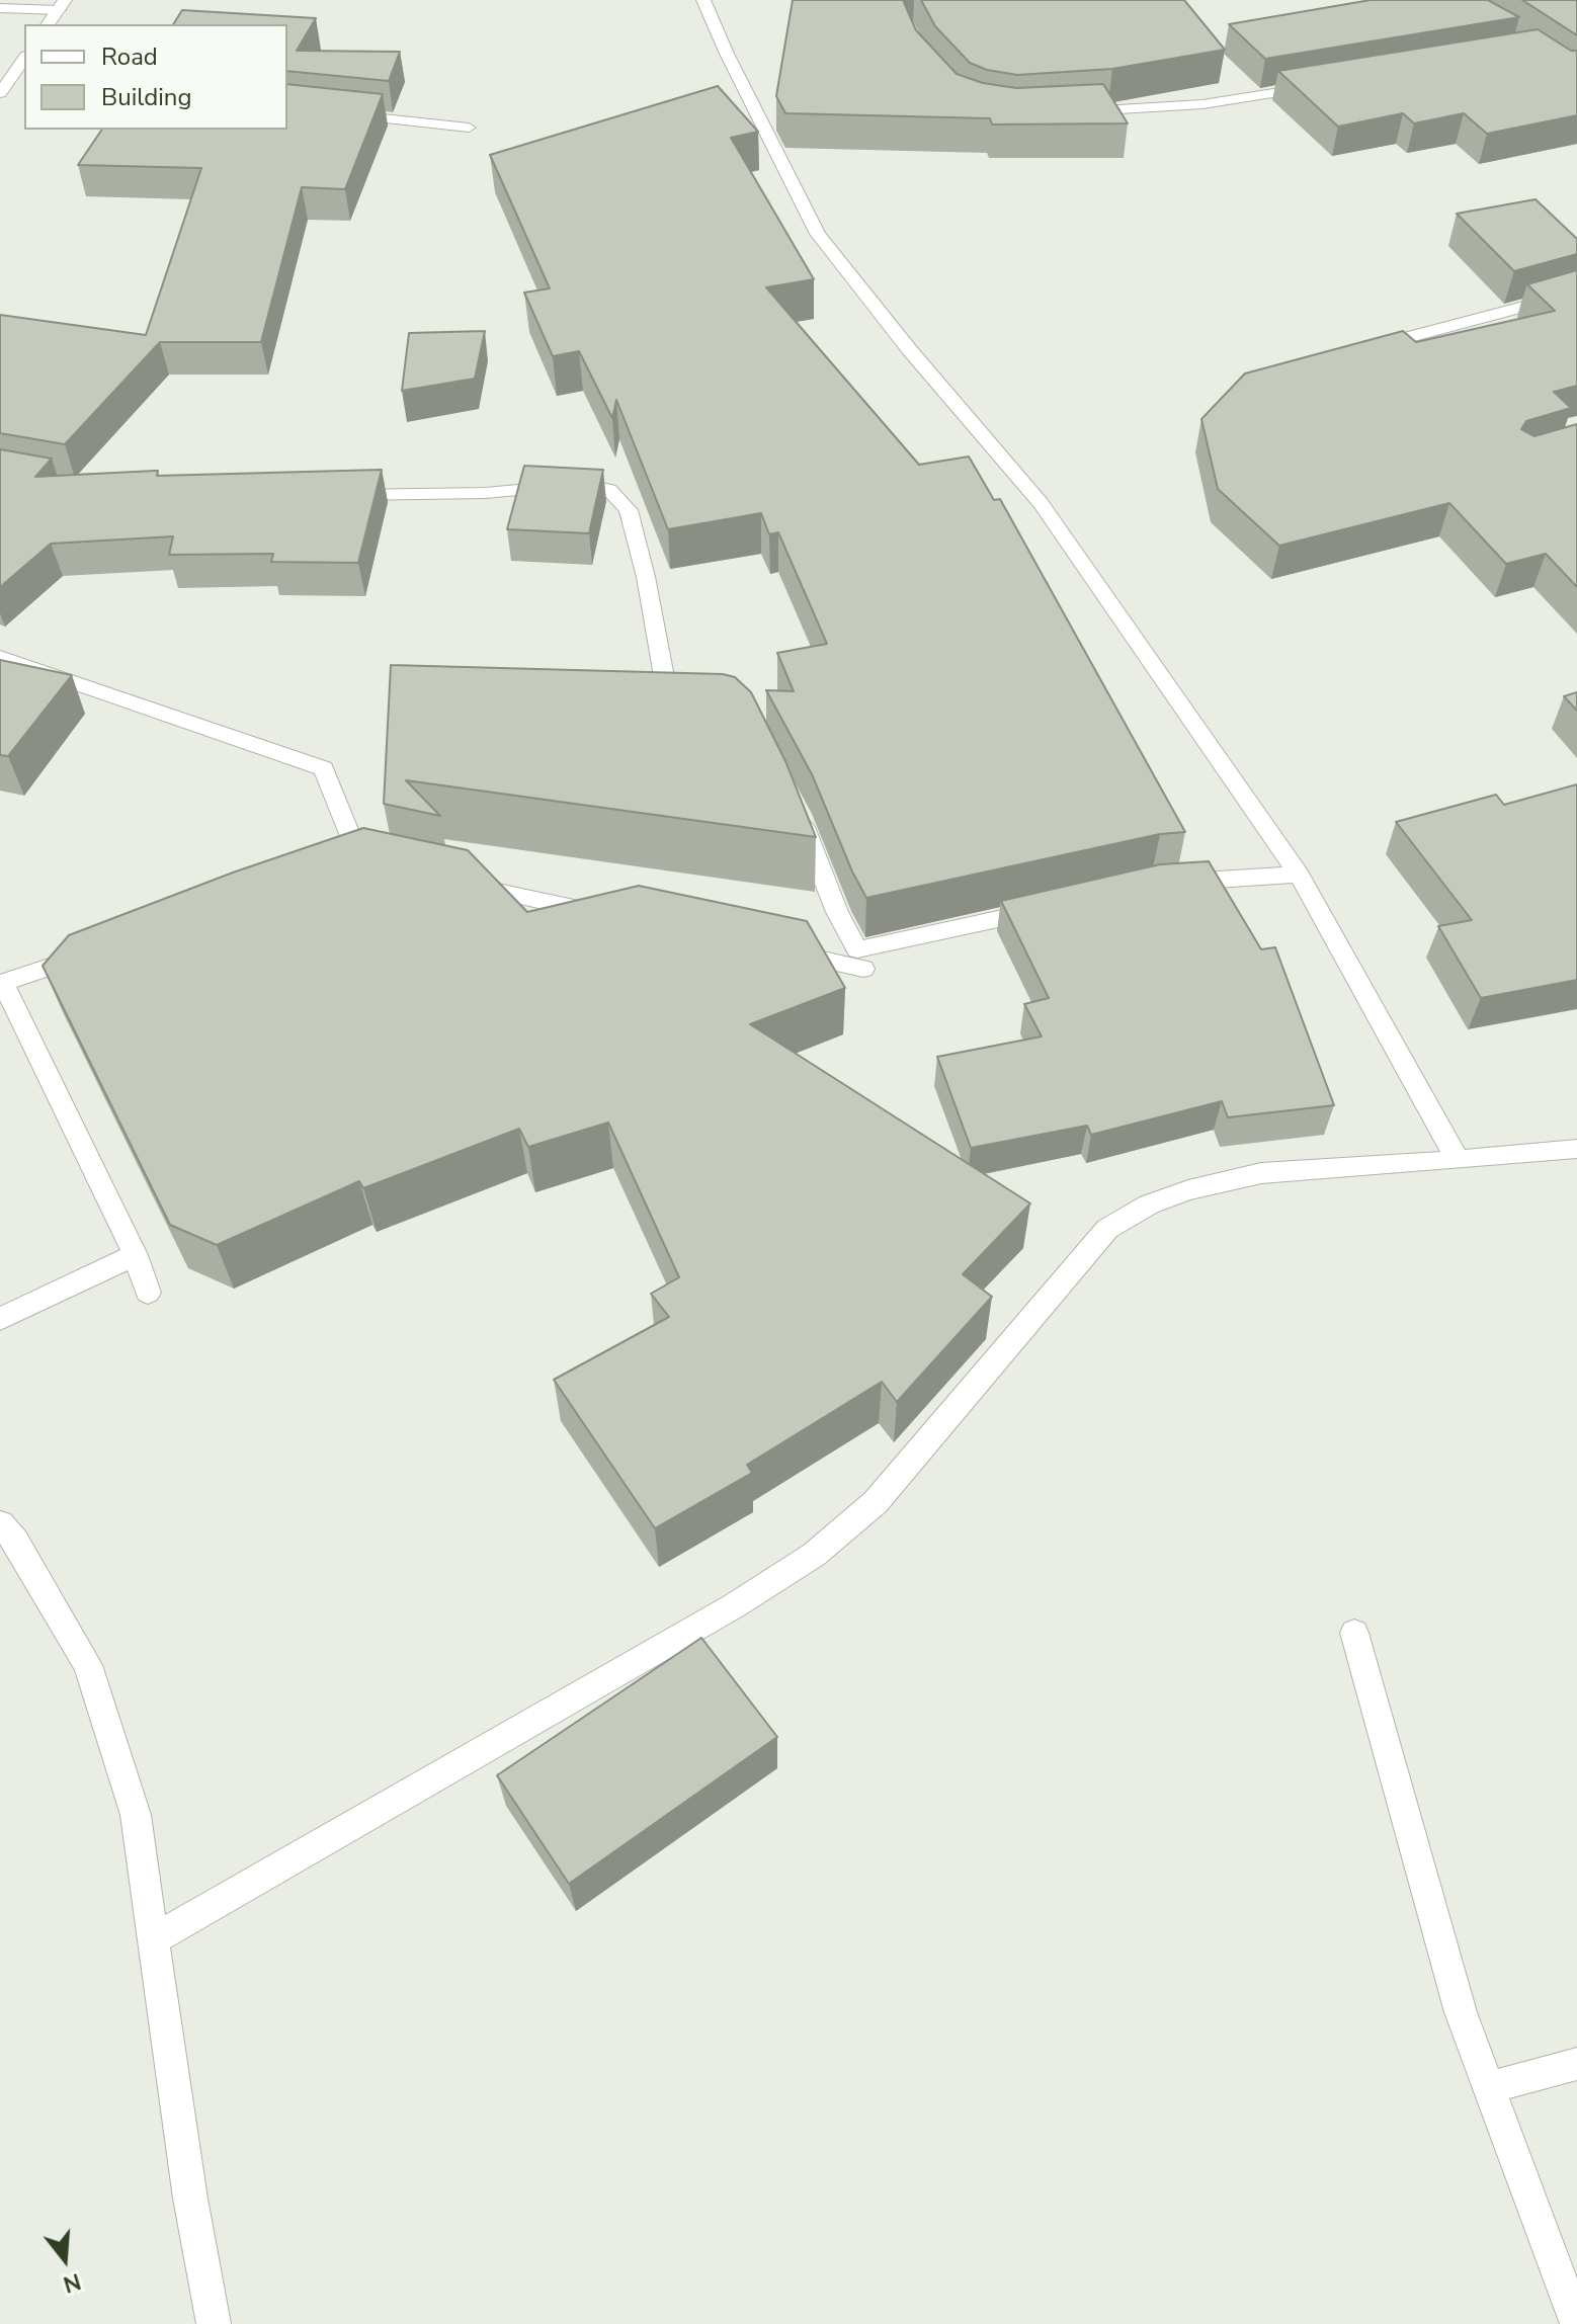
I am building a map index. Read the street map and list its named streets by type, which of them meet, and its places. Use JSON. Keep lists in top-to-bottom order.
{
  "legend": ["Road", "Building"],
  "north": "bottom"
}
